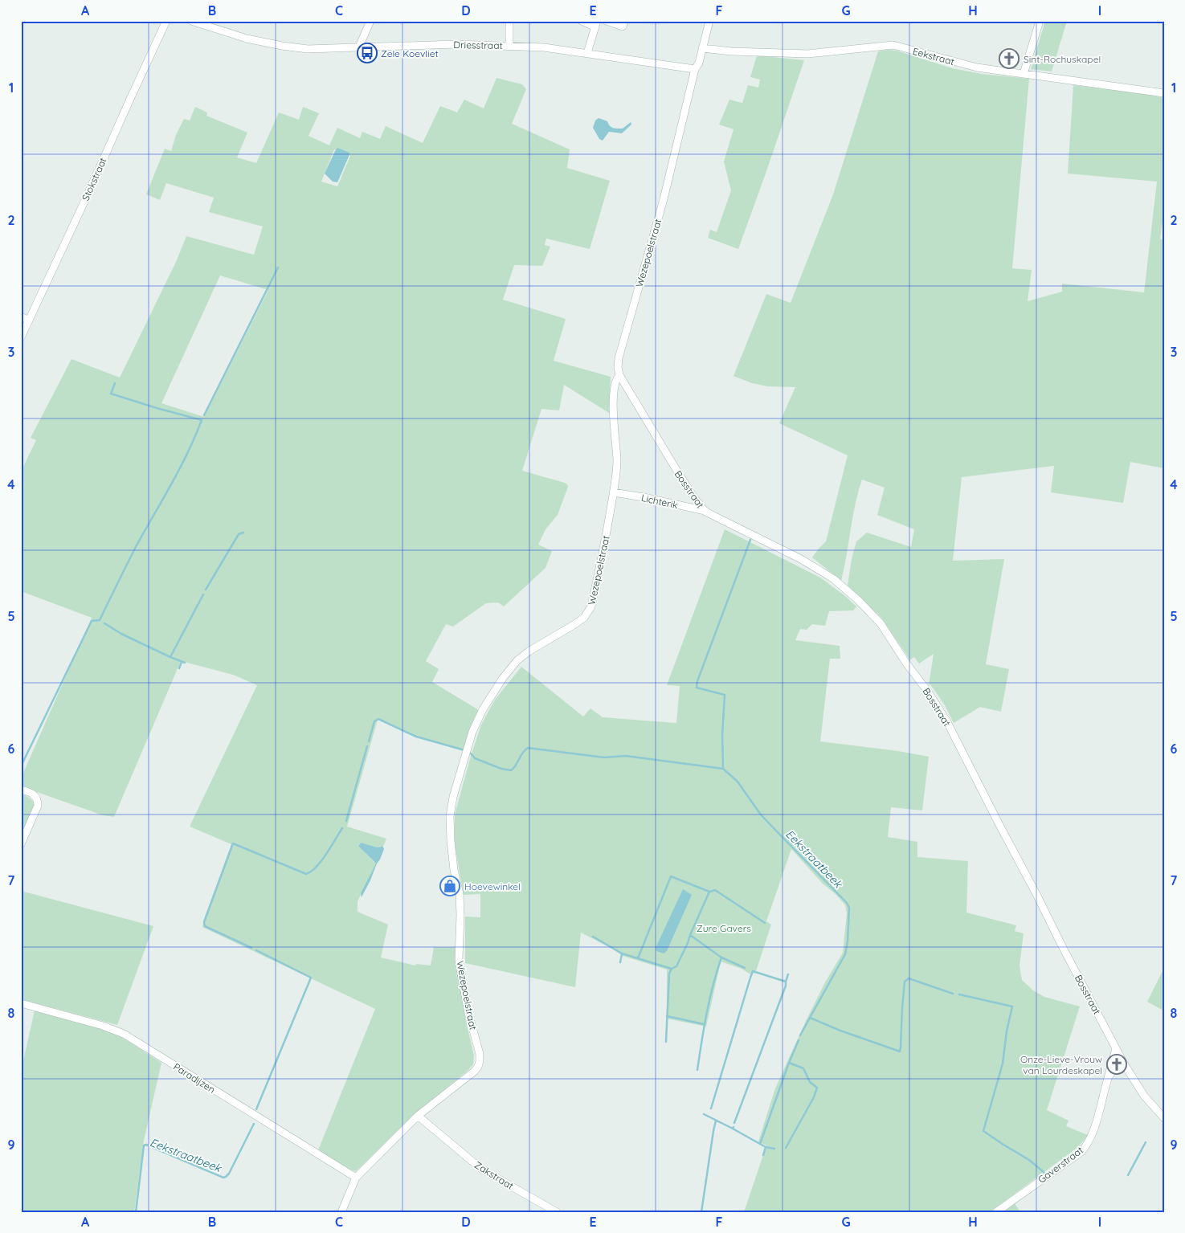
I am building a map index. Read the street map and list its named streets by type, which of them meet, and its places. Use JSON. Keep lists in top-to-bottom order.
{
  "streets": {
    "street": [
      "Driesstraat",
      "Eekstraat",
      "Stokstraat",
      "Wezepoelstraat",
      "Bosstraat",
      "Lichterik",
      "Paradijzen",
      "Gaverstraat",
      "Zakstraat"
    ]
  },
  "crossings": [
    ["Driesstraat", "Wezepoelstraat"],
    ["Eekstraat", "Wezepoelstraat"],
    ["Wezepoelstraat", "Bosstraat"],
    ["Wezepoelstraat", "Lichterik"],
    ["Wezepoelstraat", "Paradijzen"],
    ["Wezepoelstraat", "Zakstraat"],
    ["Bosstraat", "Lichterik"],
    ["Bosstraat", "Gaverstraat"]
  ],
  "water": ["Eekstraatbeek"],
  "parks": ["Zure Gavers"],
  "places": {
    "bus stop": ["Zele Koevliet"],
    "church": ["Sint-Rochuskapel", "Onze-Lieve-Vrouw van Lourdeskapel"],
    "shop": ["Hoevewinkel"]
  },
  "grid": {
    "columns": [
      "A",
      "B",
      "C",
      "D",
      "E",
      "F",
      "G",
      "H",
      "I"
    ],
    "rows": [
      "1",
      "2",
      "3",
      "4",
      "5",
      "6",
      "7",
      "8",
      "9"
    ]
  }
}
